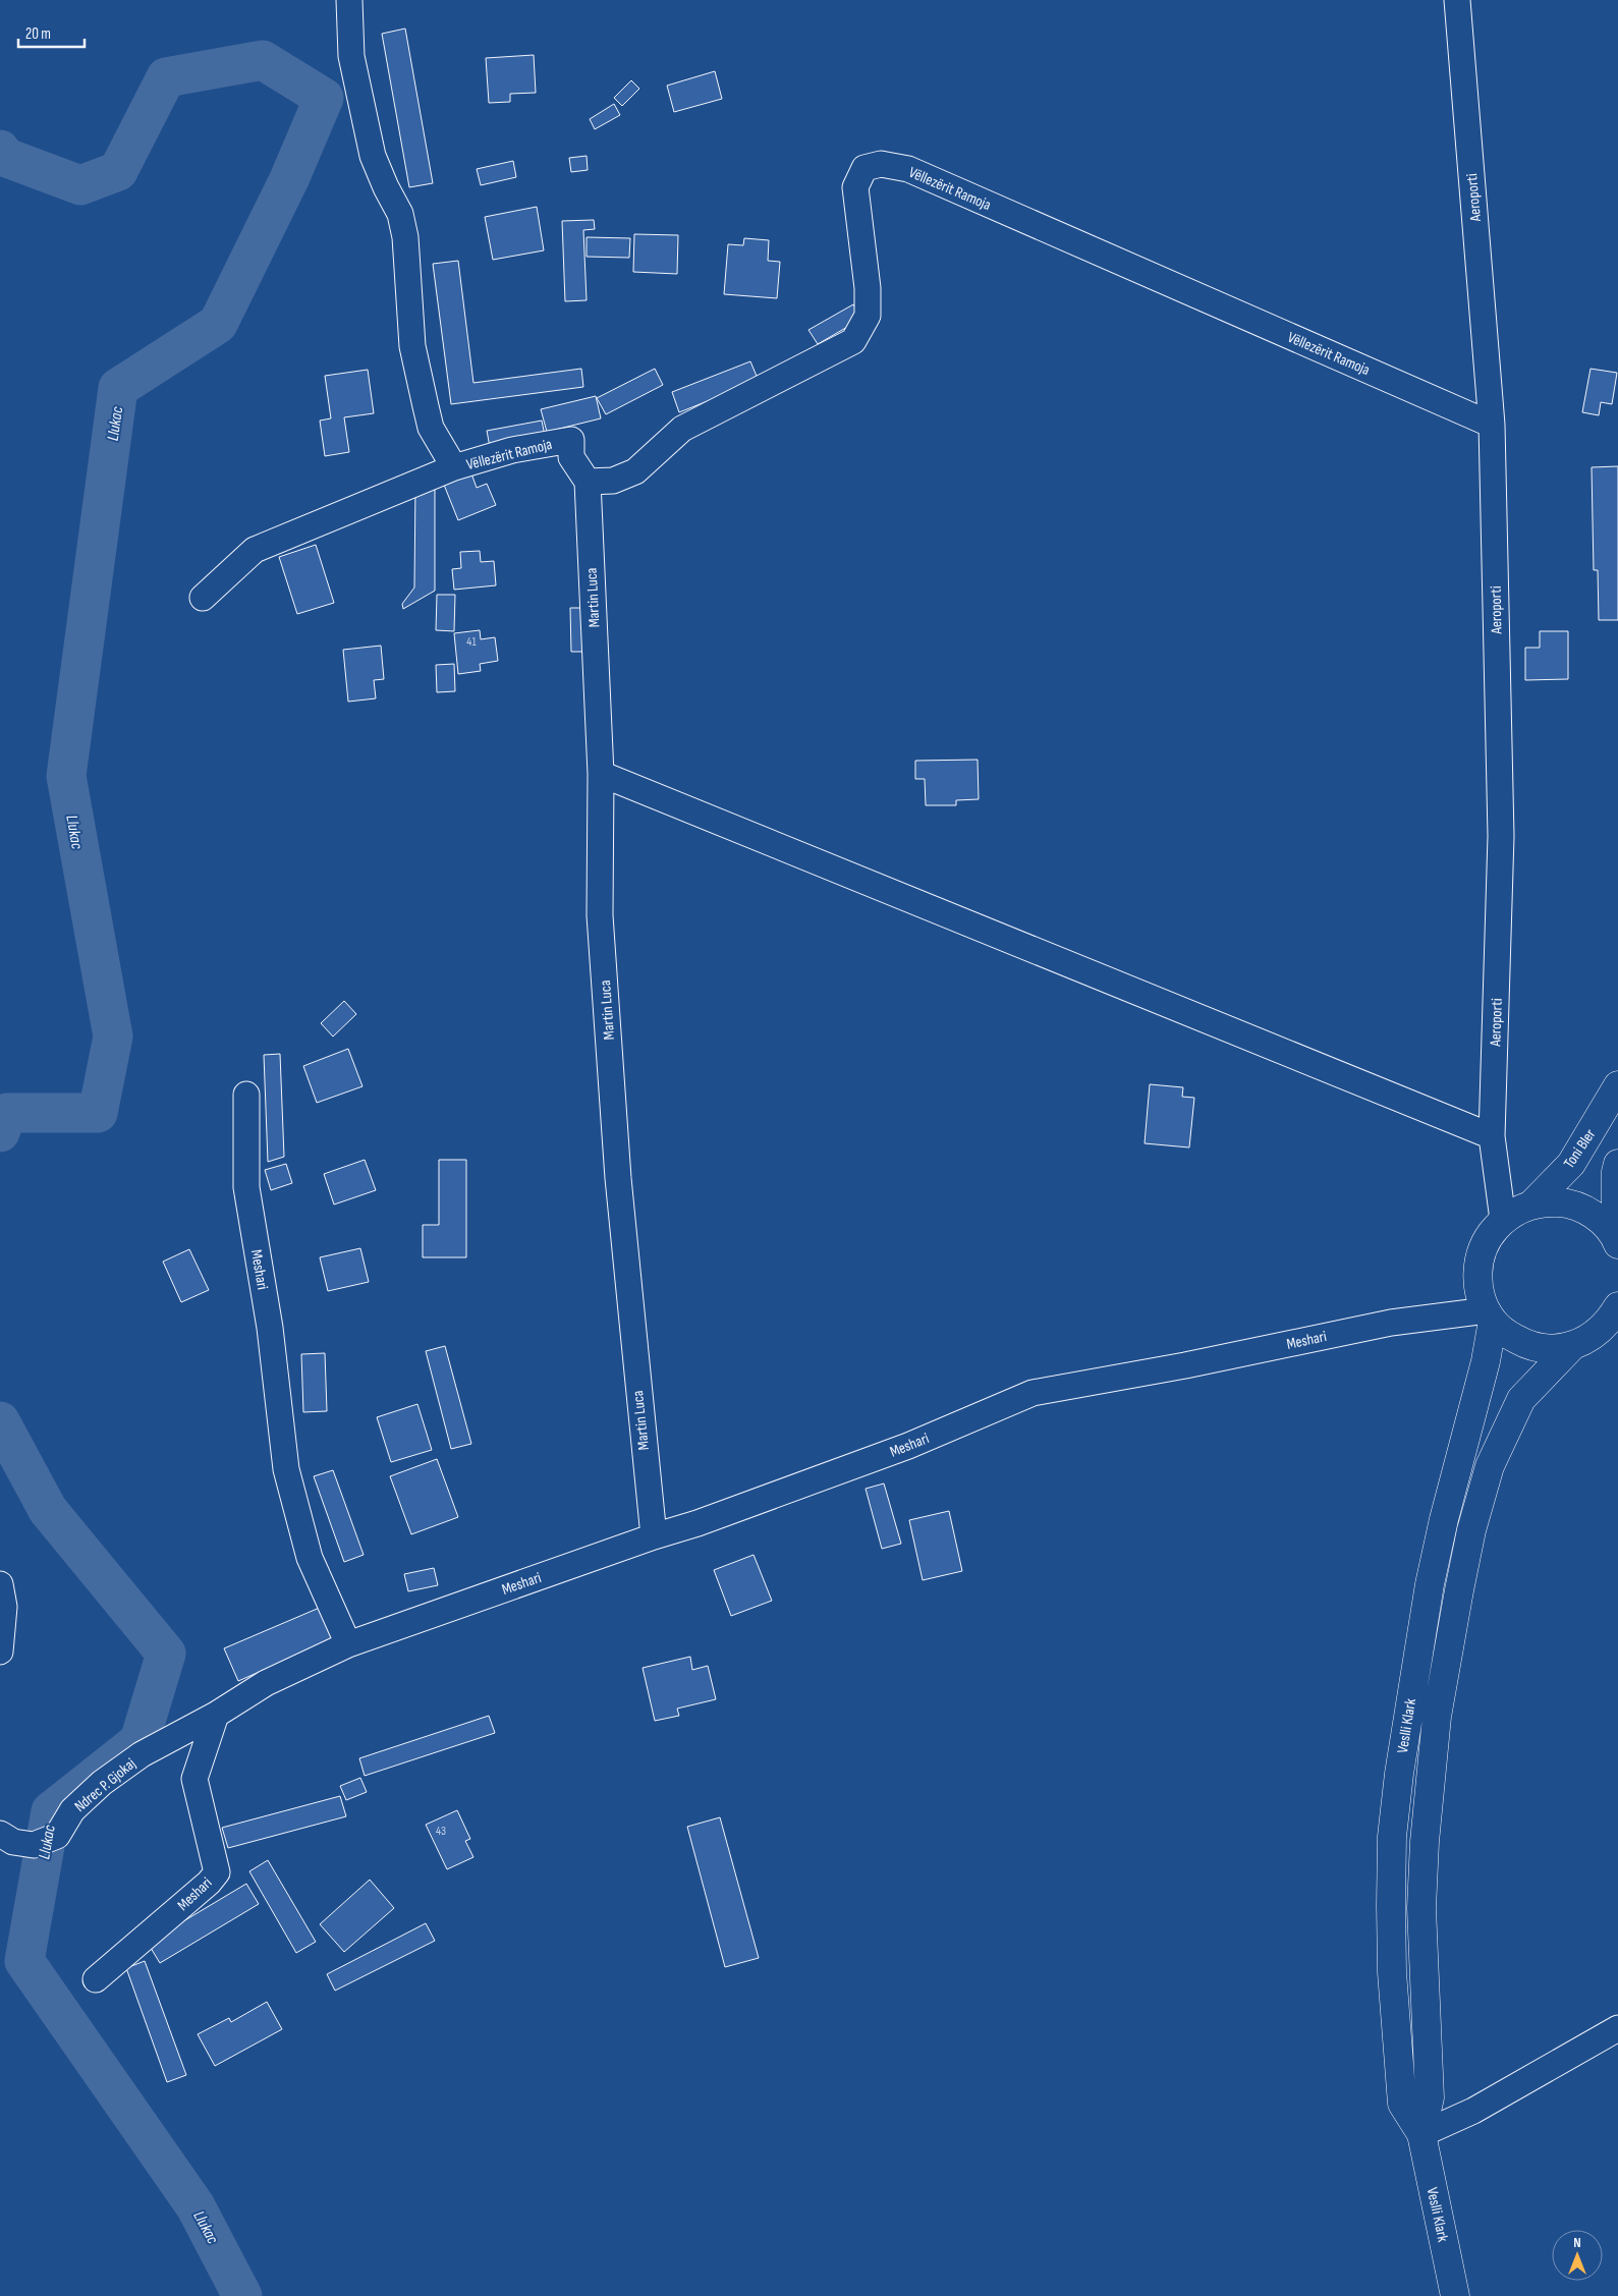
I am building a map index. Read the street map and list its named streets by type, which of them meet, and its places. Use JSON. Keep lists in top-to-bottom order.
{
  "streets": {
    "main road": ["Toni Bler", "Veslli Klark"],
    "street": [
      "Vëllezërit Ramoja",
      "Aeroporti",
      "Martin Luca",
      "Meshari",
      "Ndrec P. Gjokaj"
    ]
  },
  "crossings": [
    ["Vëllezërit Ramoja", "Aeroporti"],
    ["Vëllezërit Ramoja", "Martin Luca"],
    ["Martin Luca", "Meshari"],
    ["Meshari", "Veslli Klark"],
    ["Meshari", "Ndrec P. Gjokaj"]
  ],
  "water": ["Llukac"],
  "house_numbers": ["41", "43"],
  "scale_bar": "20 m",
  "north": "top"
}
